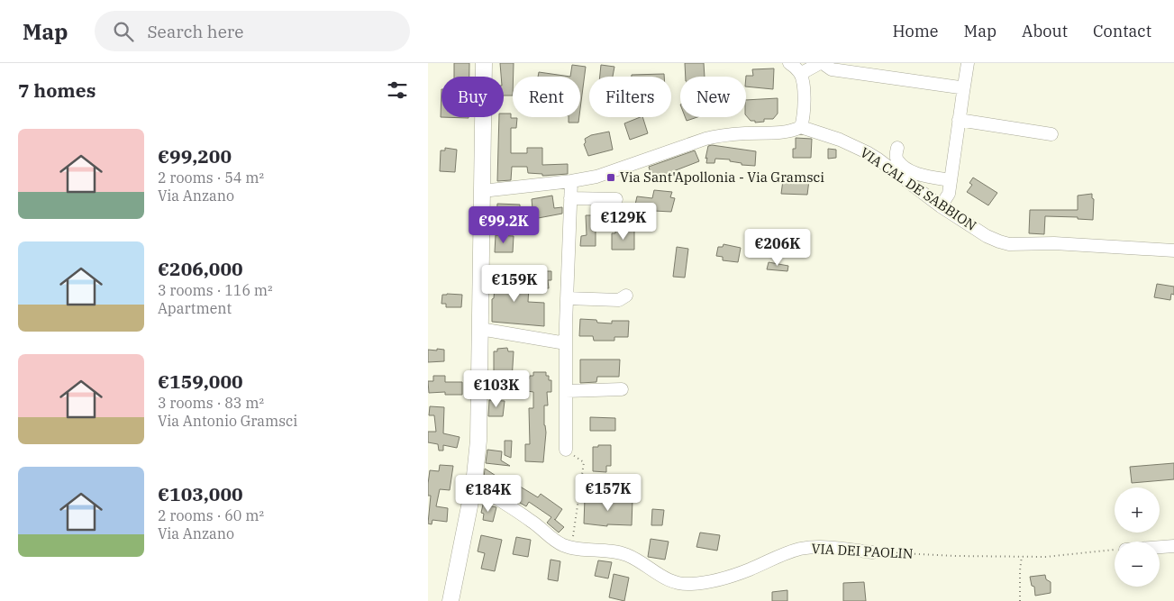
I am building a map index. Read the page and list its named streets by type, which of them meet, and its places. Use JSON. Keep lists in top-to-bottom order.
{
  "streets": {
    "street": ["VIA CAL DE SABBION", "VIA DEI PAOLIN"]
  },
  "places": {
    "transit": ["Via Sant'Apollonia - Via Gramsci"]
  },
  "page": {
    "header": "Map",
    "search": "Search here",
    "nav": [
      "Home",
      "Map",
      "About",
      "Contact"
    ],
    "heading": "7 homes",
    "chip": [
      "Buy",
      "Rent",
      "Filters",
      "New"
    ],
    "list": [
      {
        "name": "€99,200",
        "note": "2 rooms · 54 m² · Via Anzano"
      },
      {
        "name": "€206,000",
        "note": "3 rooms · 116 m² · Apartment"
      },
      {
        "name": "€159,000",
        "note": "3 rooms · 83 m² · Via Antonio Gramsci"
      },
      {
        "name": "€103,000",
        "note": "2 rooms · 60 m² · Via Anzano"
      }
    ],
    "price": [
      "€129K",
      "€99.2K",
      "€206K",
      "€159K",
      "€103K",
      "€157K",
      "€184K"
    ],
    "map_buttons": ["+", "−"]
  }
}
